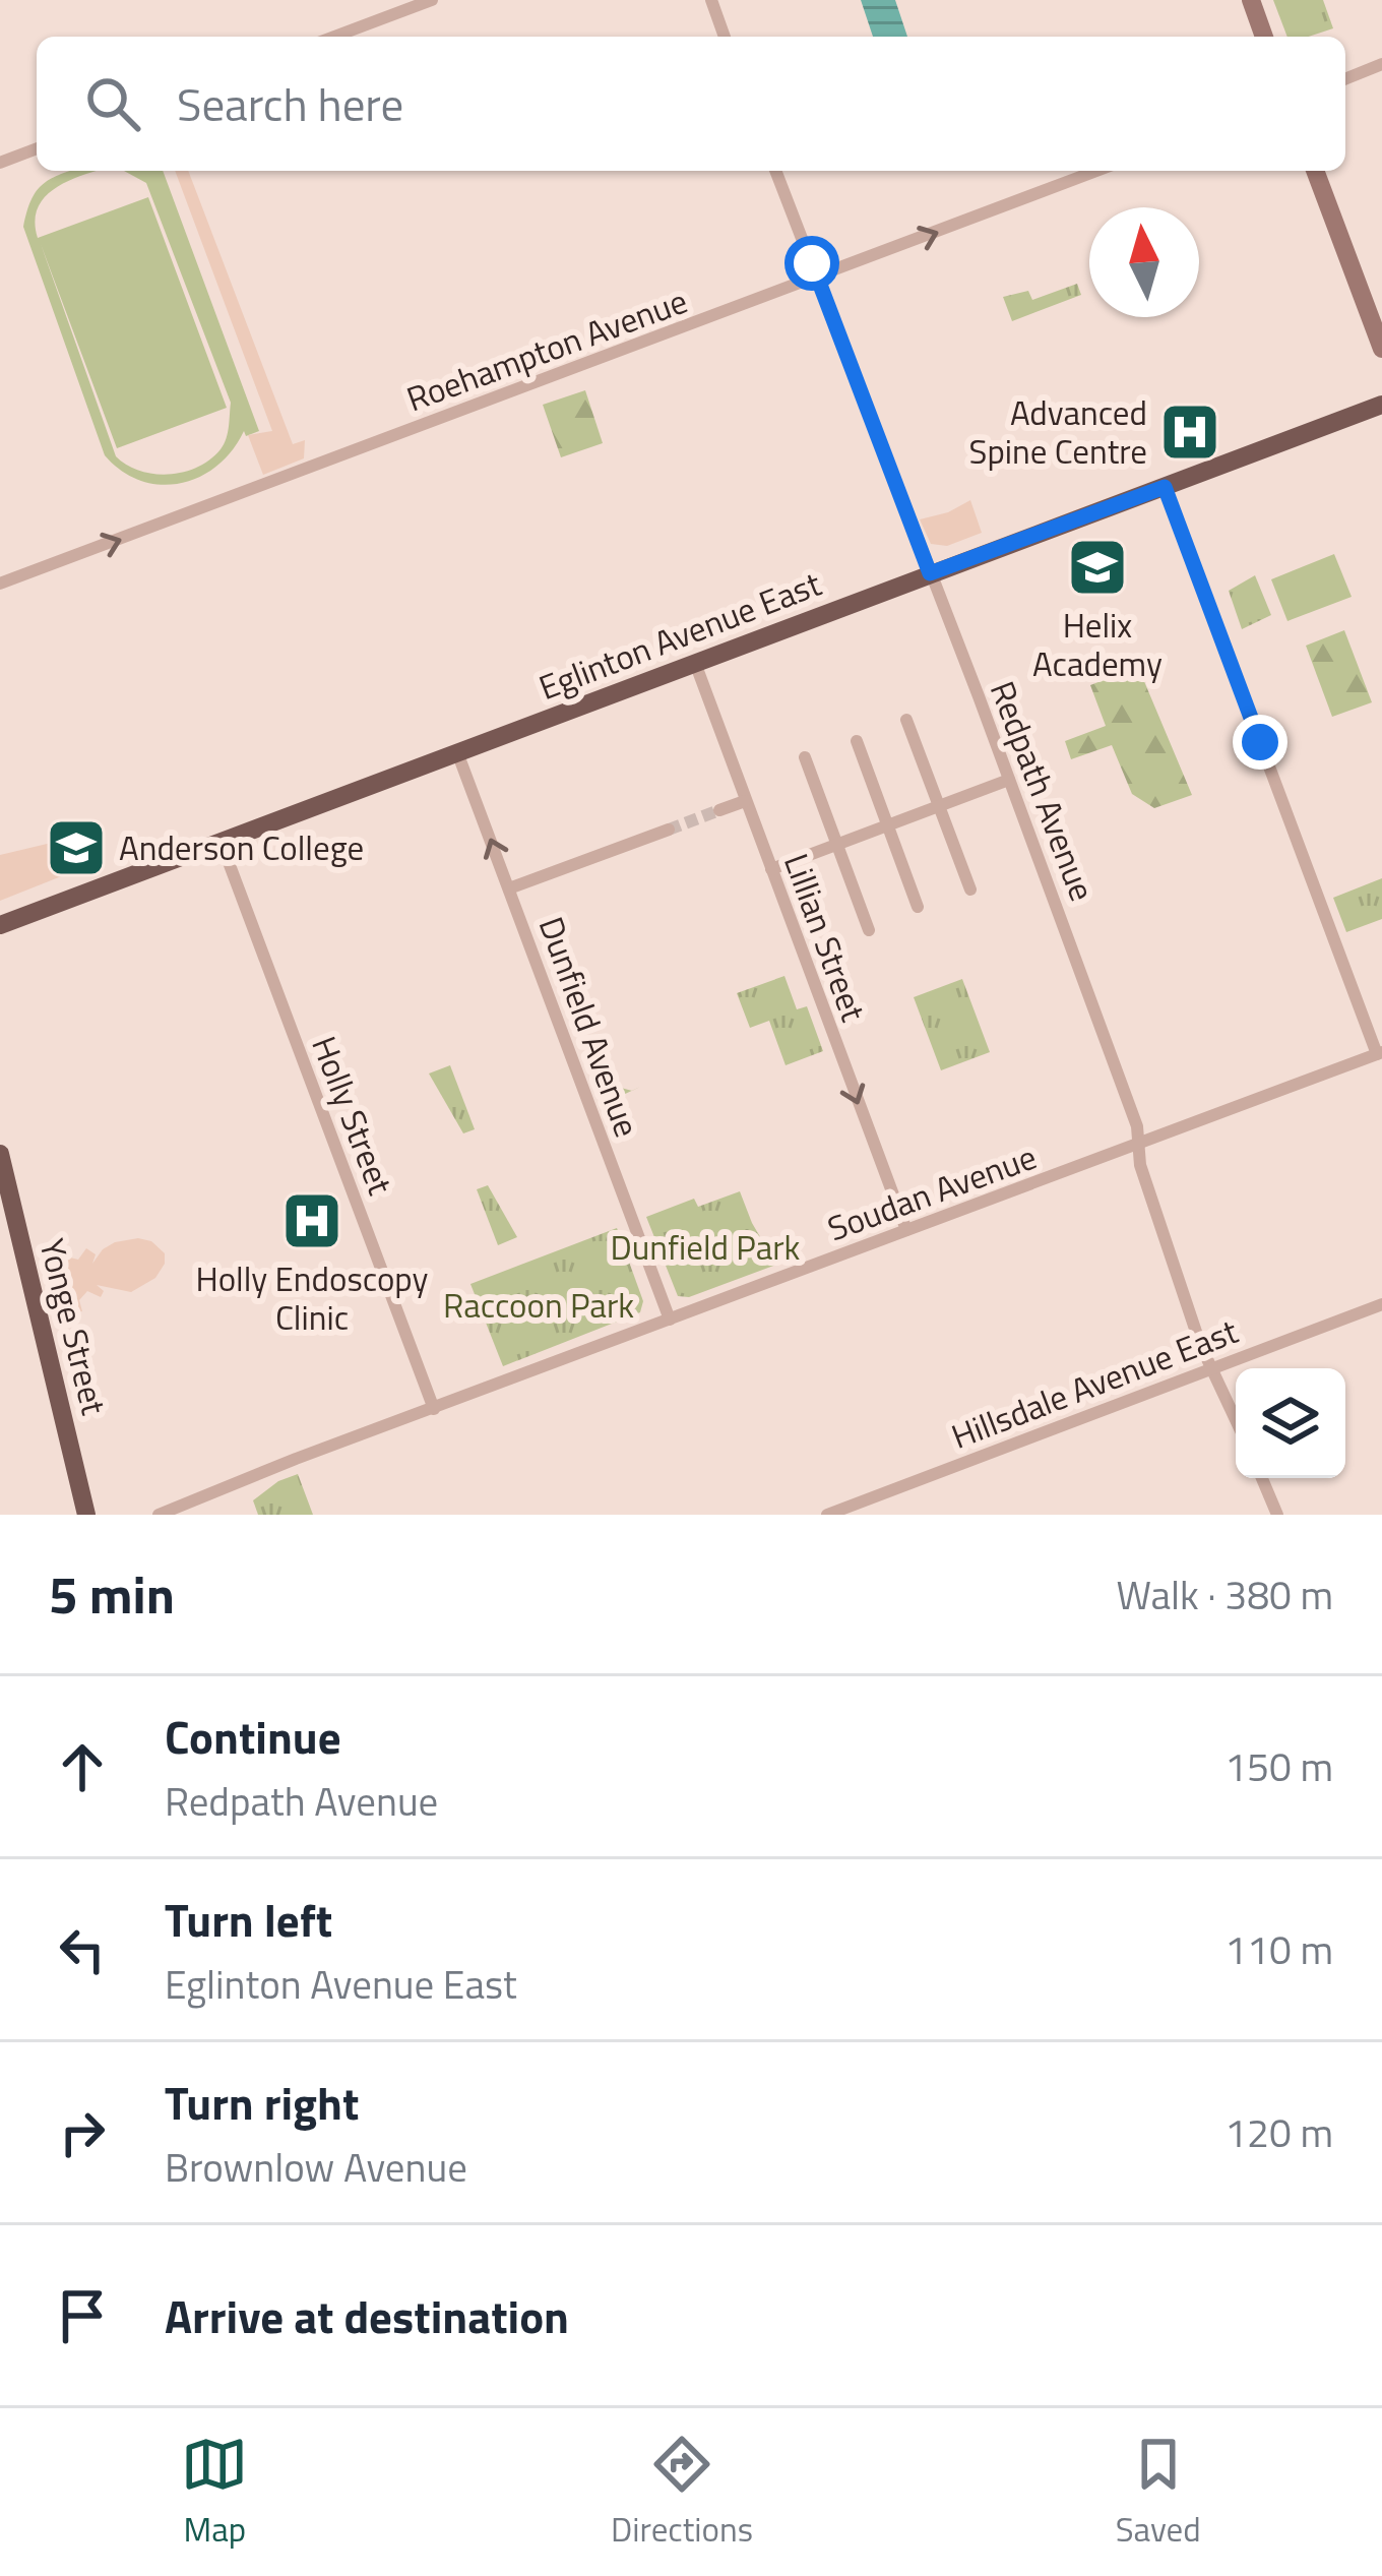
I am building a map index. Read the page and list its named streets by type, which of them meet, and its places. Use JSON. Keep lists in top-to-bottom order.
{
  "streets": {
    "main road": ["Eglinton Avenue East", "Yonge Street"],
    "street": [
      "Roehampton Avenue",
      "Redpath Avenue",
      "Lillian Street",
      "Dunfield Avenue",
      "Holly Street",
      "Soudan Avenue",
      "Hillsdale Avenue East"
    ]
  },
  "crossings": [
    ["Roehampton Avenue", "Redpath Avenue"],
    ["Eglinton Avenue East", "Redpath Avenue"],
    ["Eglinton Avenue East", "Lillian Street"],
    ["Eglinton Avenue East", "Dunfield Avenue"],
    ["Eglinton Avenue East", "Holly Street"],
    ["Redpath Avenue", "Soudan Avenue"],
    ["Redpath Avenue", "Hillsdale Avenue East"],
    ["Lillian Street", "Soudan Avenue"],
    ["Dunfield Avenue", "Soudan Avenue"],
    ["Holly Street", "Soudan Avenue"]
  ],
  "one_way": ["Roehampton Avenue", "Lillian Street"],
  "parks": ["Dunfield Park", "Raccoon Park"],
  "places": {
    "hospital": ["Advanced Spine Centre", "Holly Endoscopy Clinic"],
    "school or university": ["Helix Academy", "Anderson College"]
  },
  "north": "top",
  "page": {
    "search": "Search here",
    "heading": ["5 min", "Walk · 380 m"],
    "list": [
      ["Continue", "Redpath Avenue", "150 m"],
      ["Turn left", "Eglinton Avenue East", "110 m"],
      ["Turn right", "Brownlow Avenue", "120 m"],
      "Arrive at destination"
    ],
    "nav": ["Map", "Directions", "Saved"]
  }
}
